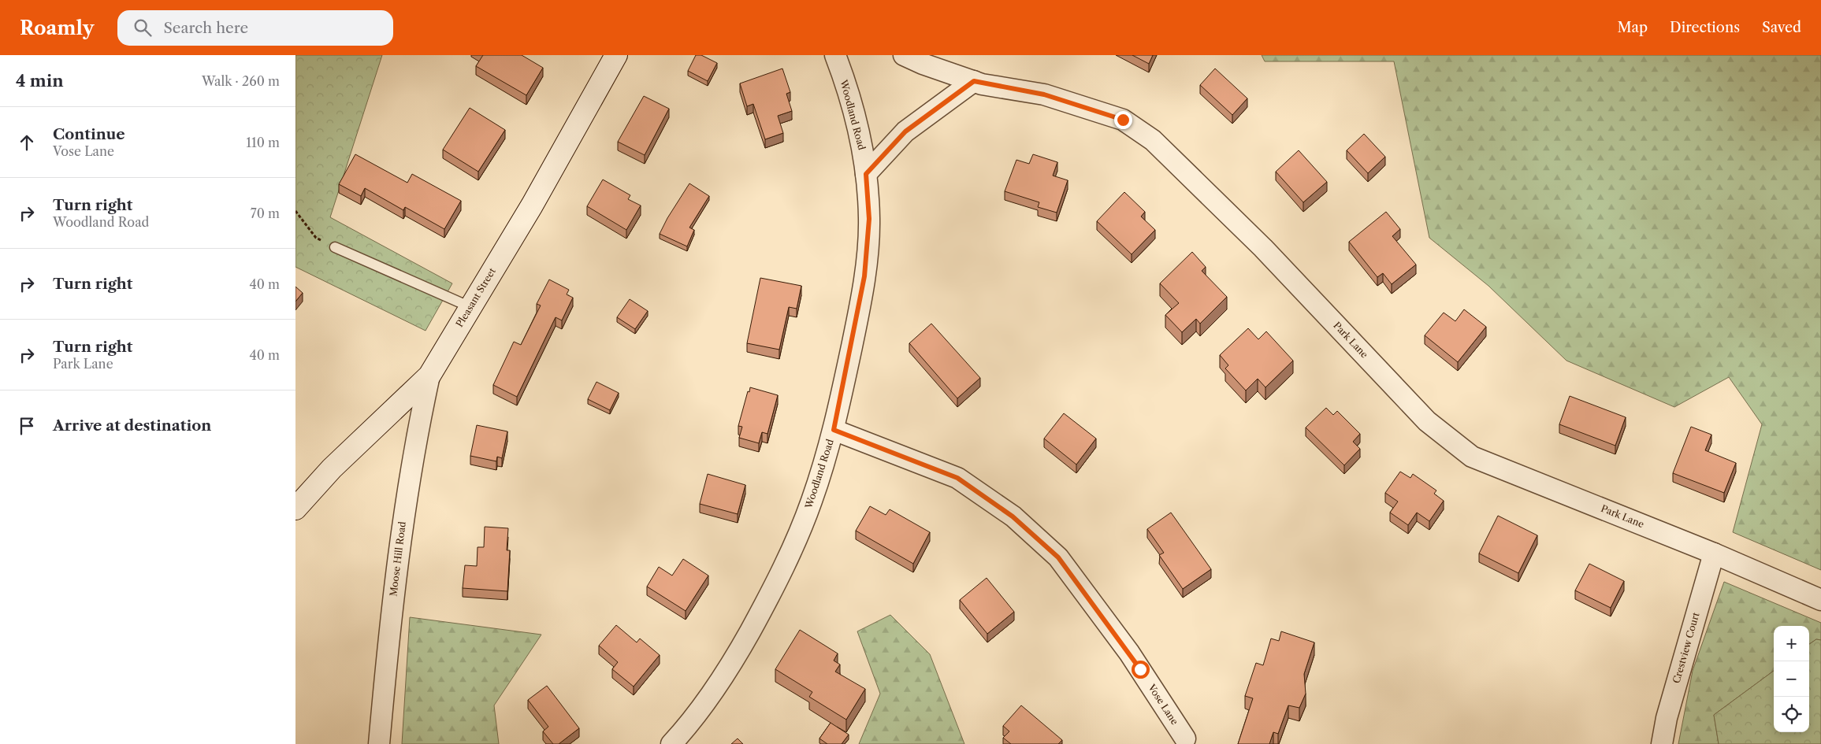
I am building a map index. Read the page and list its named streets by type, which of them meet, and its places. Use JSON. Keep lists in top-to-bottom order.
{
  "streets": {
    "street": [
      "Woodland Road",
      "Pleasant Street",
      "Park Lane",
      "Moose Hill Road",
      "Crestview Court",
      "Vose Lane"
    ]
  },
  "crossings": [
    ["Woodland Road", "Vose Lane"],
    ["Pleasant Street", "Moose Hill Road"],
    ["Park Lane", "Crestview Court"]
  ],
  "page": {
    "header": "Roamly",
    "search": "Search here",
    "nav": ["Map", "Directions", "Saved"],
    "heading": ["4 min", "Walk · 260 m"],
    "list": [
      ["Continue", "Vose Lane", "110 m"],
      ["Turn right", "Woodland Road", "70 m"],
      ["Turn right", "40 m"],
      ["Turn right", "Park Lane", "40 m"],
      "Arrive at destination"
    ],
    "map_buttons": ["+", "−"]
  }
}
